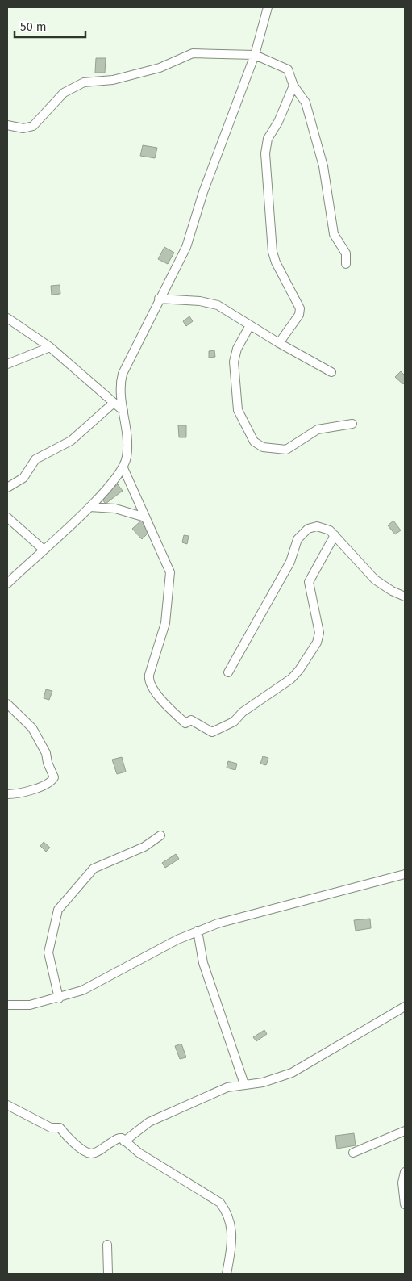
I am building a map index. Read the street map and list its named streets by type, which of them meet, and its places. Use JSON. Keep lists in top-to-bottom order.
{
  "scale_bar": "50 m"
}
